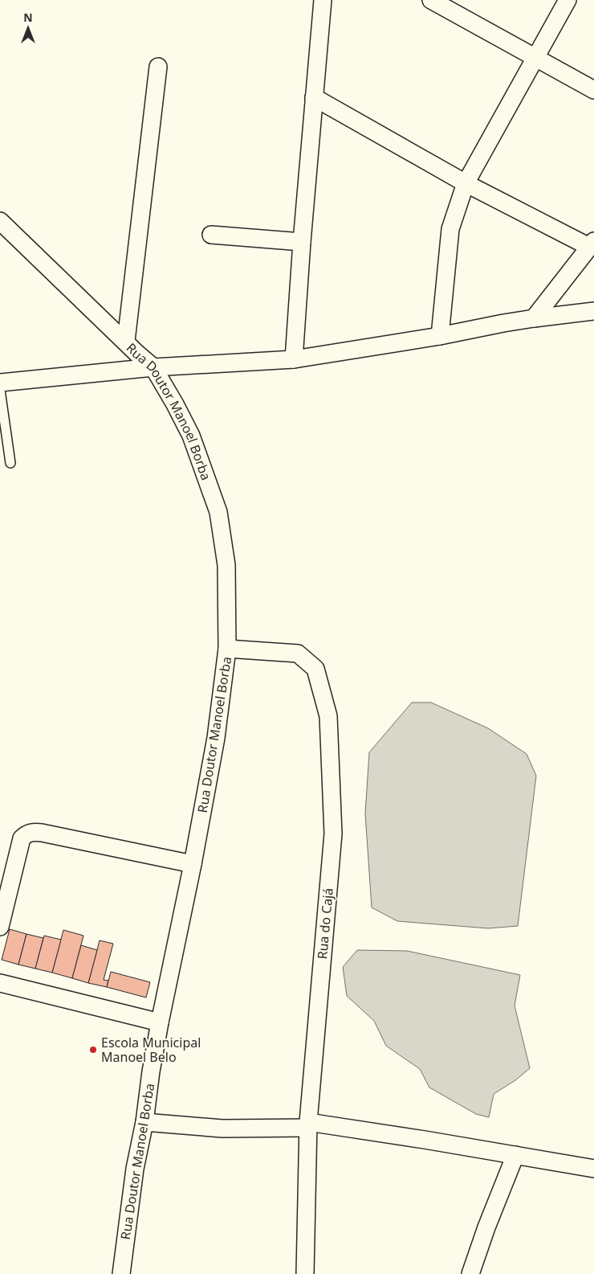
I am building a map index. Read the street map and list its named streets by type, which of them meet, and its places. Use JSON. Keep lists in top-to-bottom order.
{
  "streets": {
    "street": ["Rua Doutor Manoel Borba", "Rua do Cajá"]
  },
  "crossings": [
    ["Rua Doutor Manoel Borba", "Rua do Cajá"]
  ],
  "places": ["Escola Municipal Manoel Belo"],
  "north": "top"
}
